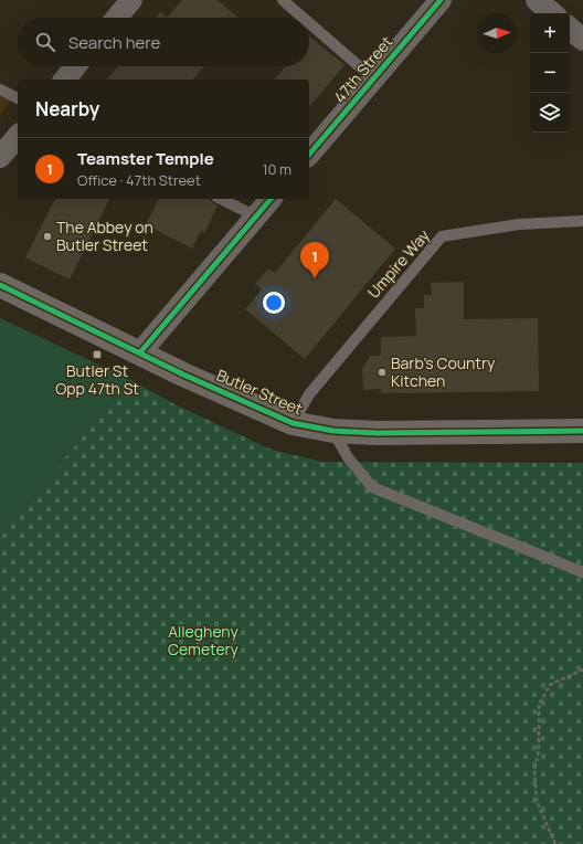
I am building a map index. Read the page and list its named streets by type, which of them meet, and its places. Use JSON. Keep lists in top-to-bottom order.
{
  "streets": {
    "main road": ["Butler Street"],
    "street": ["47th Street"],
    "lane": ["Umpire Way"]
  },
  "crossings": [
    ["Umpire Way", "Butler Street"]
  ],
  "parks": ["Allegheny Cemetery"],
  "places": {
    "other": ["The Abbey on Butler Street", "Barb's Country Kitchen"],
    "transit": ["Butler St Opp 47th St"]
  },
  "north": "right",
  "page": {
    "map_buttons": ["+", "−"],
    "search": "Search here",
    "heading": "Nearby",
    "list": [
      {
        "mark": "1",
        "name": "Teamster Temple",
        "note": "Office · 47th Street",
        "value": "10 m"
      }
    ],
    "pins": "1"
  }
}
